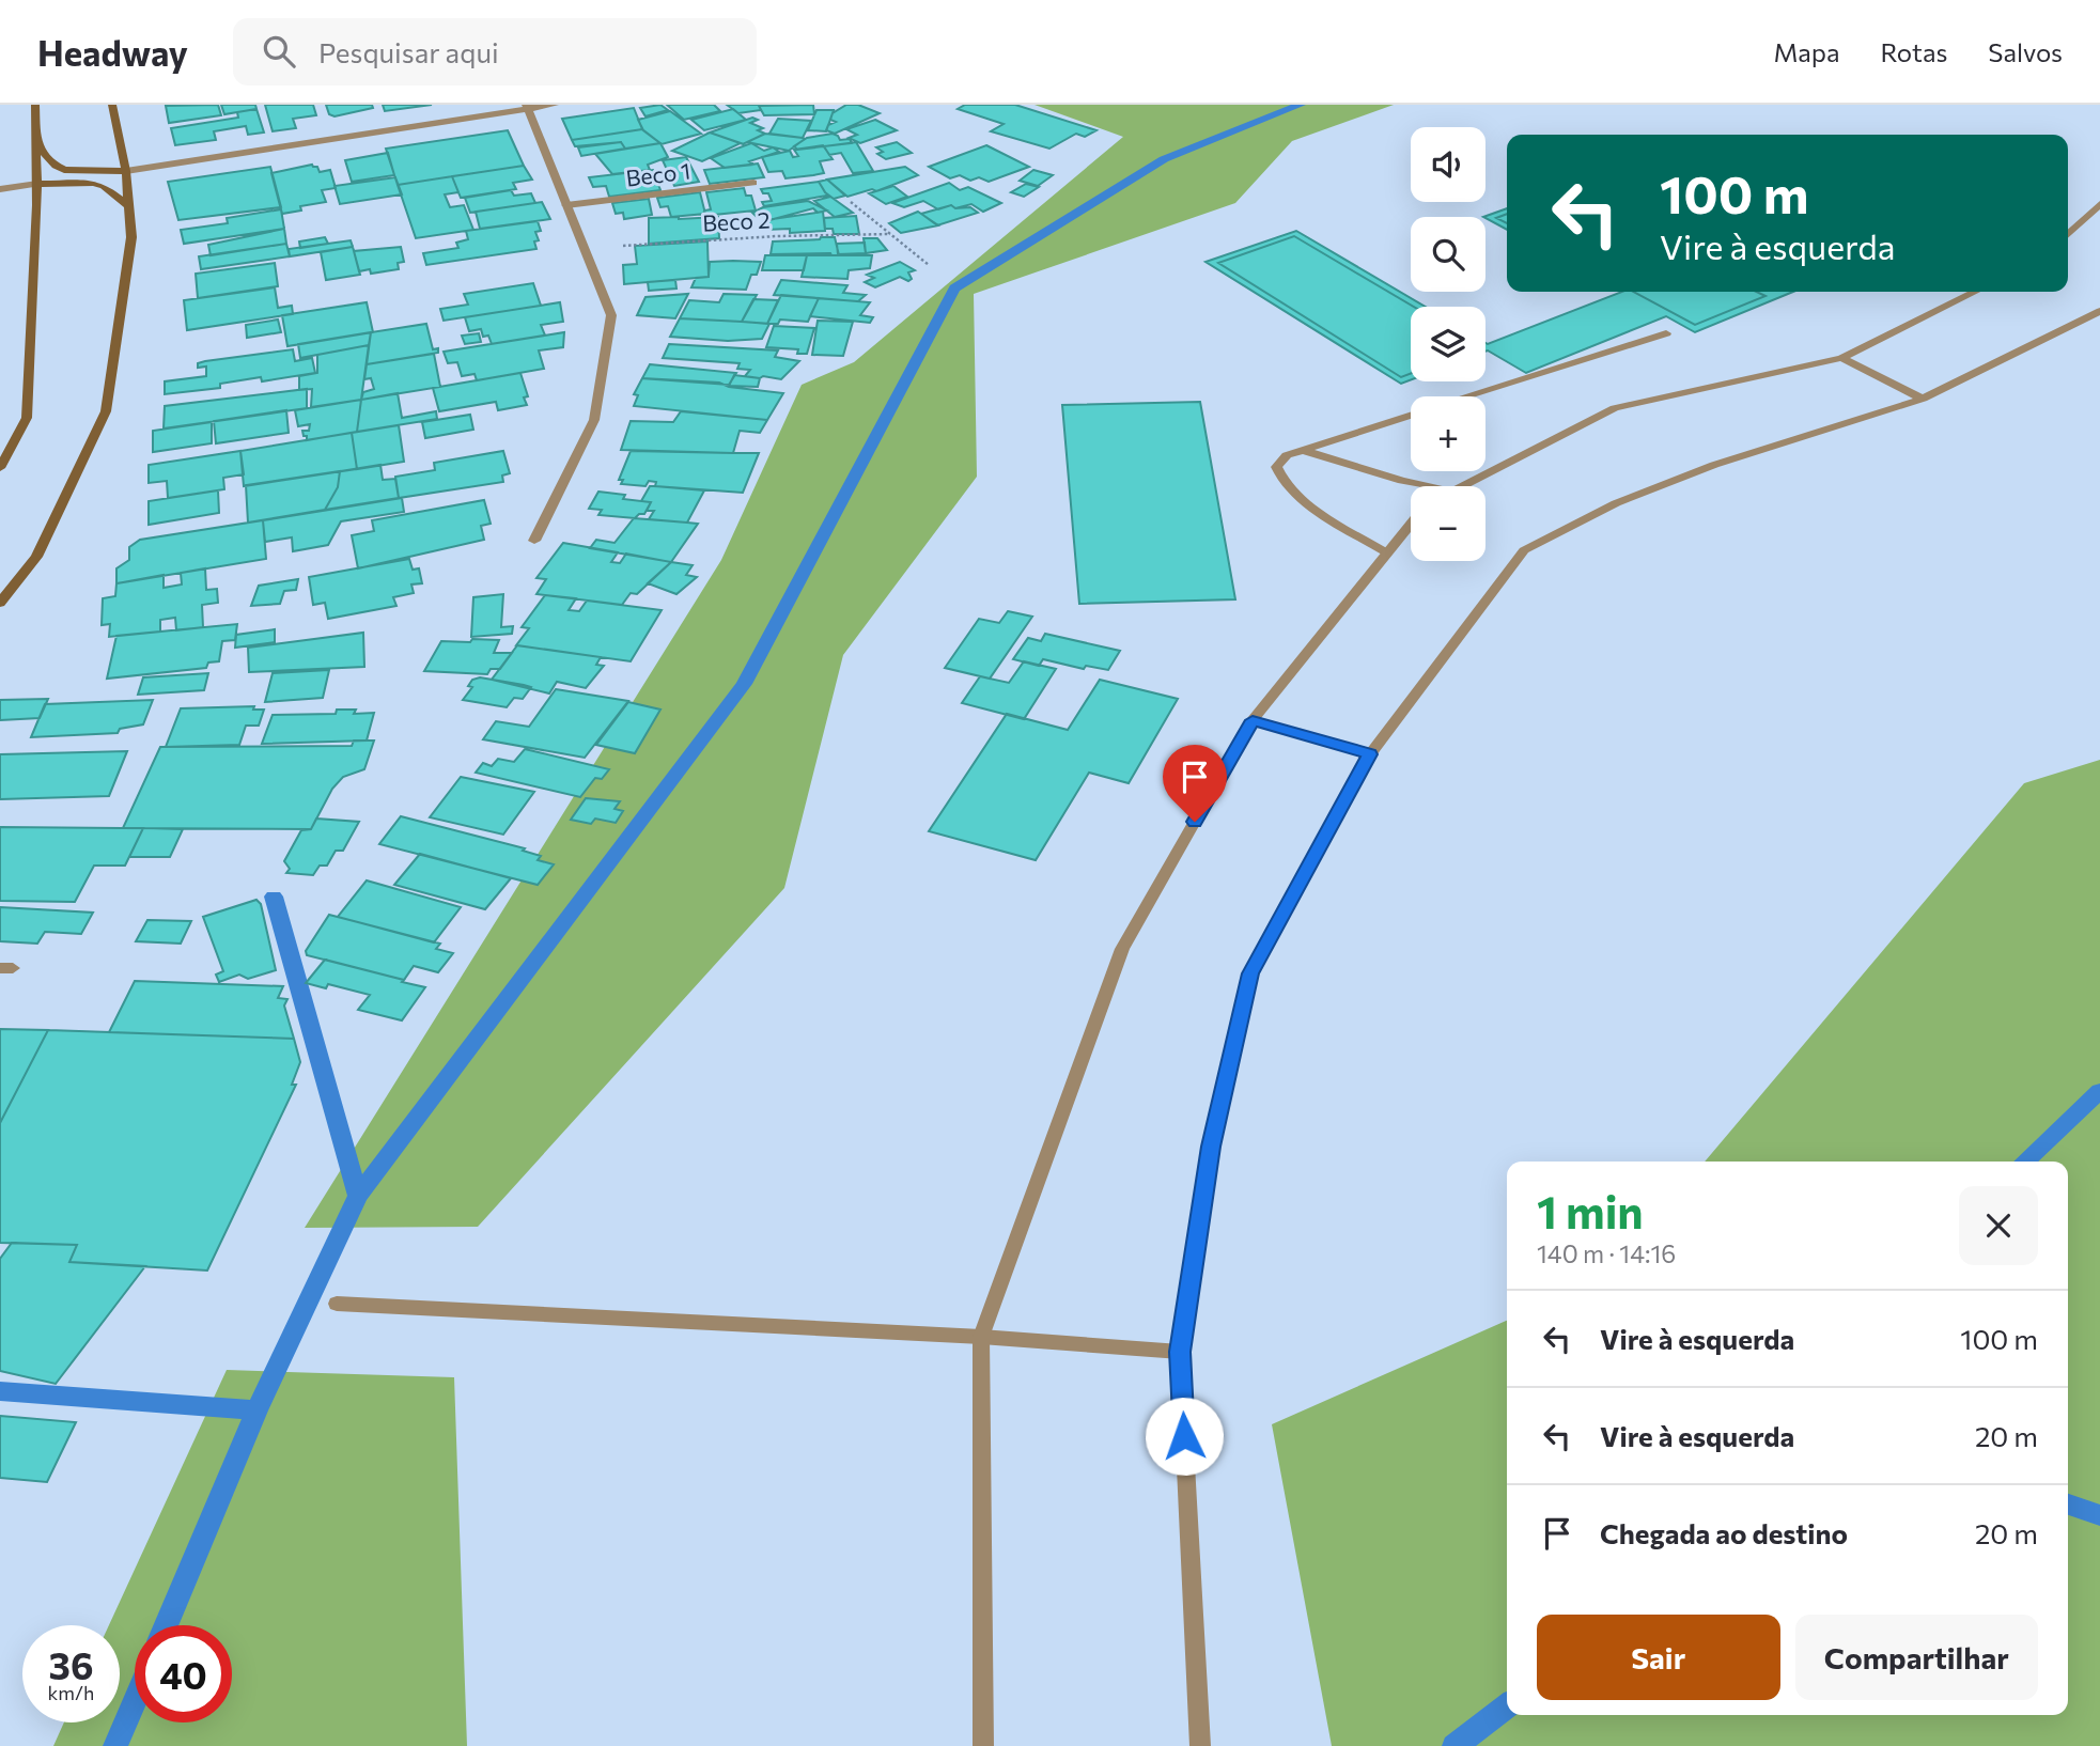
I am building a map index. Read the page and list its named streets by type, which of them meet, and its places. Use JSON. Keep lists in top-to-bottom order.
{
  "streets": {
    "street": ["Beco 1"],
    "path": ["Beco 2"]
  },
  "page": {
    "header": "Headway",
    "search": "Pesquisar aqui",
    "nav": ["Mapa", "Rotas", "Salvos"],
    "map_buttons": ["+", "−"],
    "turn": ["100 m", "Vire à esquerda"],
    "heading": ["1 min", "140 m · 14:16"],
    "list": [
      {
        "name": "Vire à esquerda",
        "value": "100 m"
      },
      {
        "name": "Vire à esquerda",
        "value": "20 m"
      },
      {
        "name": "Chegada ao destino",
        "value": "20 m"
      }
    ],
    "buttons": ["Sair", "Compartilhar"],
    "speed": "36 km/h",
    "limit": "40"
  }
}
